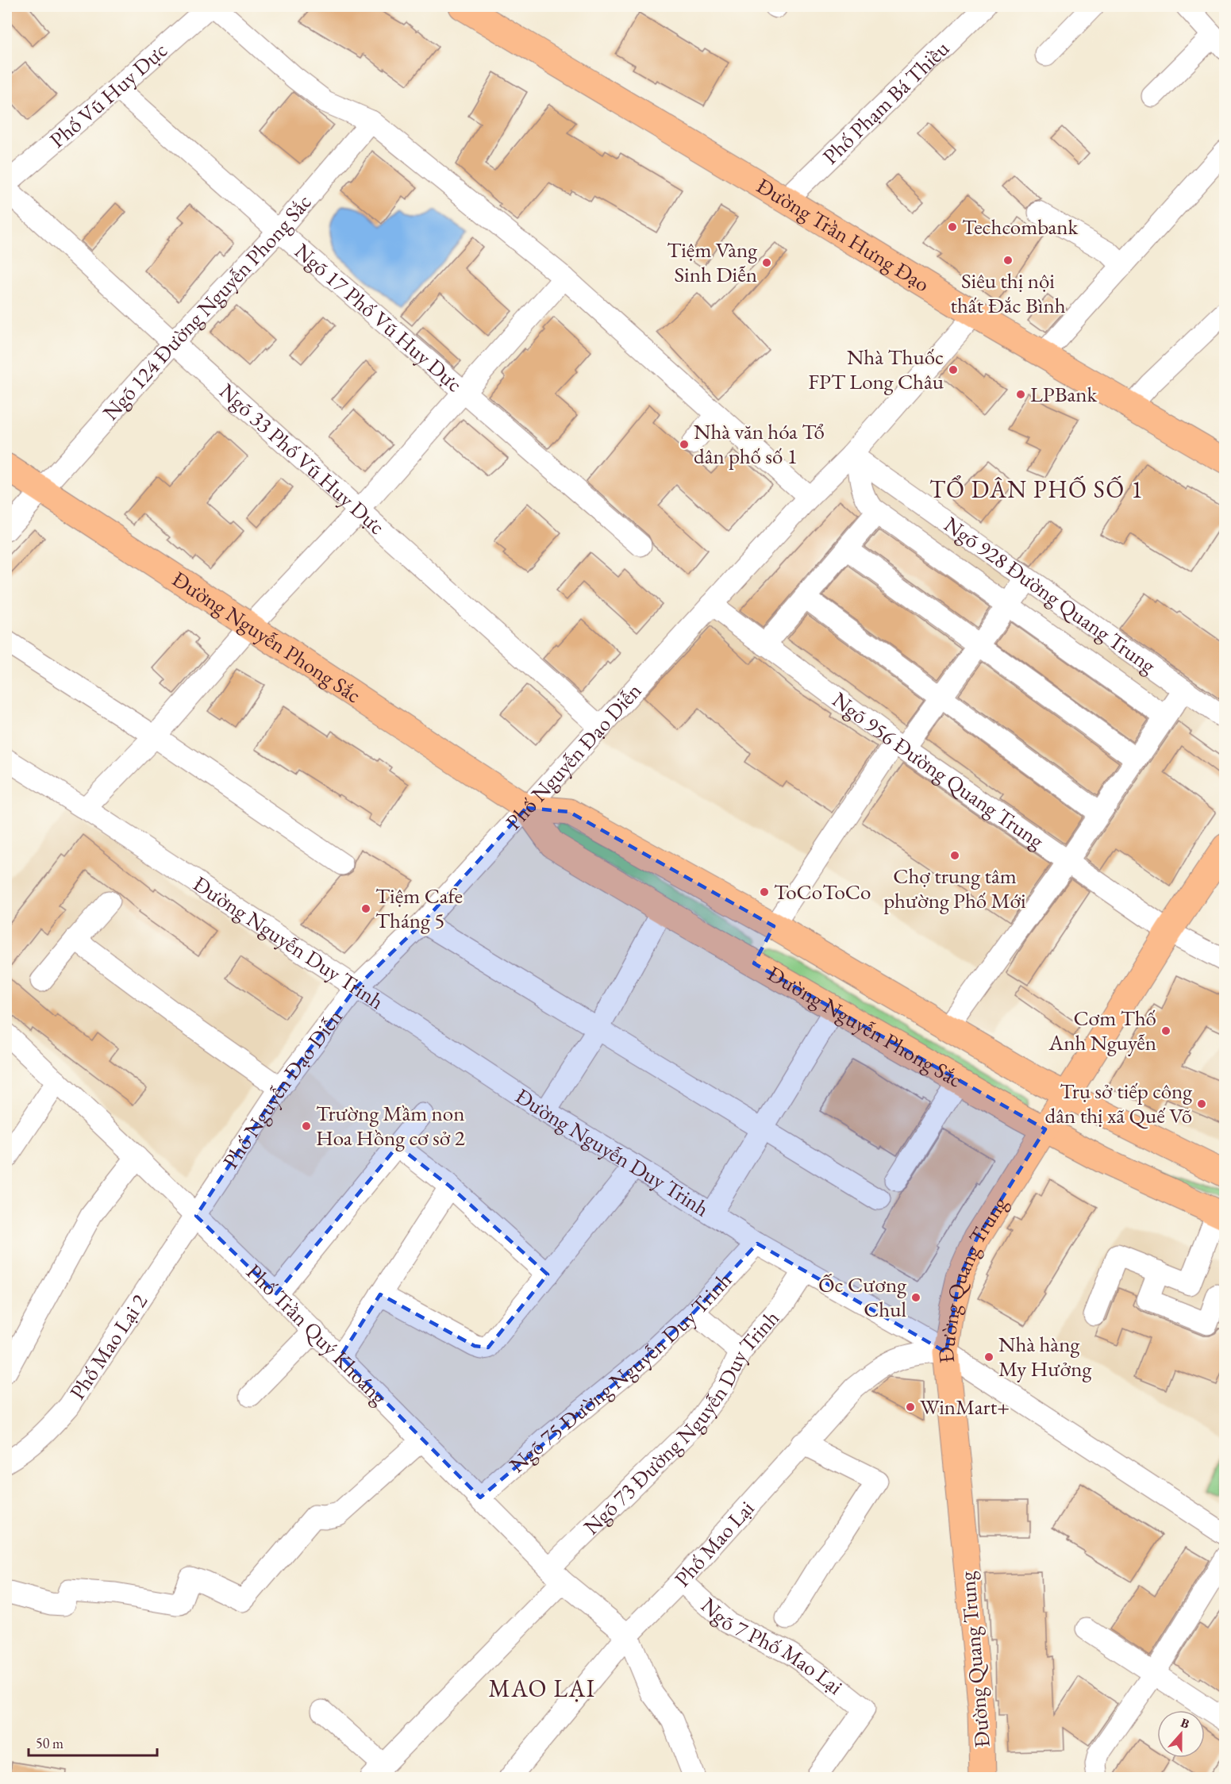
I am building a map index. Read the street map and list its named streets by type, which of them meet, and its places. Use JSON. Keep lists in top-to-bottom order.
{
  "streets": {
    "main road": ["Đường Trần Hưng Đạo", "Đường Nguyễn Phong Sắc", "Đường Quang Trung"],
    "street": [
      "Phố Vũ Huy Dực",
      "Phố Phạm Bá Thiều",
      "Ngõ 124 Đường Nguyễn Phong Sắc",
      "Ngõ 17 Phố Vũ Huy Dực",
      "Ngõ 33 Phố Vũ Huy Dực",
      "Ngõ 928 Đường Quang Trung",
      "Phố Nguyễn Đạo Diễn",
      "Ngõ 956 Đường Quang Trung",
      "Đường Nguyễn Duy Trinh",
      "Phố Trần Quý Khoáng",
      "Phố Mao Lại 2",
      "Ngõ 75 Đường Nguyễn Duy Trinh",
      "Ngõ 73 Đường Nguyễn Duy Trinh",
      "Phố Mao Lại",
      "Ngõ 7 Phố Mao Lại"
    ]
  },
  "crossings": [
    ["Phố Vũ Huy Dực", "Ngõ 17 Phố Vũ Huy Dực"],
    ["Phố Phạm Bá Thiều", "Đường Trần Hưng Đạo"],
    ["Đường Trần Hưng Đạo", "Phố Nguyễn Đạo Diễn"],
    ["Ngõ 124 Đường Nguyễn Phong Sắc", "Ngõ 17 Phố Vũ Huy Dực"],
    ["Ngõ 124 Đường Nguyễn Phong Sắc", "Ngõ 33 Phố Vũ Huy Dực"],
    ["Ngõ 124 Đường Nguyễn Phong Sắc", "Đường Nguyễn Phong Sắc"],
    ["Ngõ 33 Phố Vũ Huy Dực", "Phố Nguyễn Đạo Diễn"],
    ["Ngõ 928 Đường Quang Trung", "Phố Nguyễn Đạo Diễn"],
    ["Đường Nguyễn Phong Sắc", "Phố Nguyễn Đạo Diễn"],
    ["Đường Nguyễn Phong Sắc", "Đường Quang Trung"],
    ["Phố Nguyễn Đạo Diễn", "Ngõ 956 Đường Quang Trung"],
    ["Phố Nguyễn Đạo Diễn", "Đường Nguyễn Duy Trinh"],
    ["Phố Nguyễn Đạo Diễn", "Phố Trần Quý Khoáng"],
    ["Phố Nguyễn Đạo Diễn", "Phố Mao Lại 2"],
    ["Ngõ 956 Đường Quang Trung", "Đường Quang Trung"],
    ["Đường Nguyễn Duy Trinh", "Đường Quang Trung"],
    ["Đường Nguyễn Duy Trinh", "Ngõ 75 Đường Nguyễn Duy Trinh"],
    ["Đường Nguyễn Duy Trinh", "Ngõ 73 Đường Nguyễn Duy Trinh"],
    ["Đường Nguyễn Duy Trinh", "Phố Mao Lại"],
    ["Đường Quang Trung", "Phố Mao Lại"],
    ["Phố Trần Quý Khoáng", "Phố Mao Lại 2"],
    ["Phố Trần Quý Khoáng", "Ngõ 75 Đường Nguyễn Duy Trinh"],
    ["Phố Trần Quý Khoáng", "Ngõ 73 Đường Nguyễn Duy Trinh"],
    ["Phố Trần Quý Khoáng", "Phố Mao Lại"],
    ["Phố Mao Lại", "Ngõ 7 Phố Mao Lại"]
  ],
  "districts": ["TỔ DÂN PHỐ SỐ 1", "MAO LẠI"],
  "places": [
    "Techcombank",
    "Siêu thị nội thất Đắc Bình",
    "Tiệm Vàng Sinh Diễn",
    "Nhà Thuốc FPT Long Châu",
    "LPBank",
    "Nhà văn hóa Tổ dân phố số 1",
    "Chợ trung tâm phường Phố Mới",
    "ToCoToCo",
    "Tiệm Cafe Tháng 5",
    "Cơm Thố Anh Nguyễn",
    "Trụ sở tiếp công dân thị xã Quế Võ",
    "Trường Mầm non Hoa Hồng cơ sở 2",
    "Ốc Cương Chul",
    "Nhà hàng My Hưởng",
    "WinMart+"
  ],
  "scale_bar": "50 m",
  "north": "top"
}
